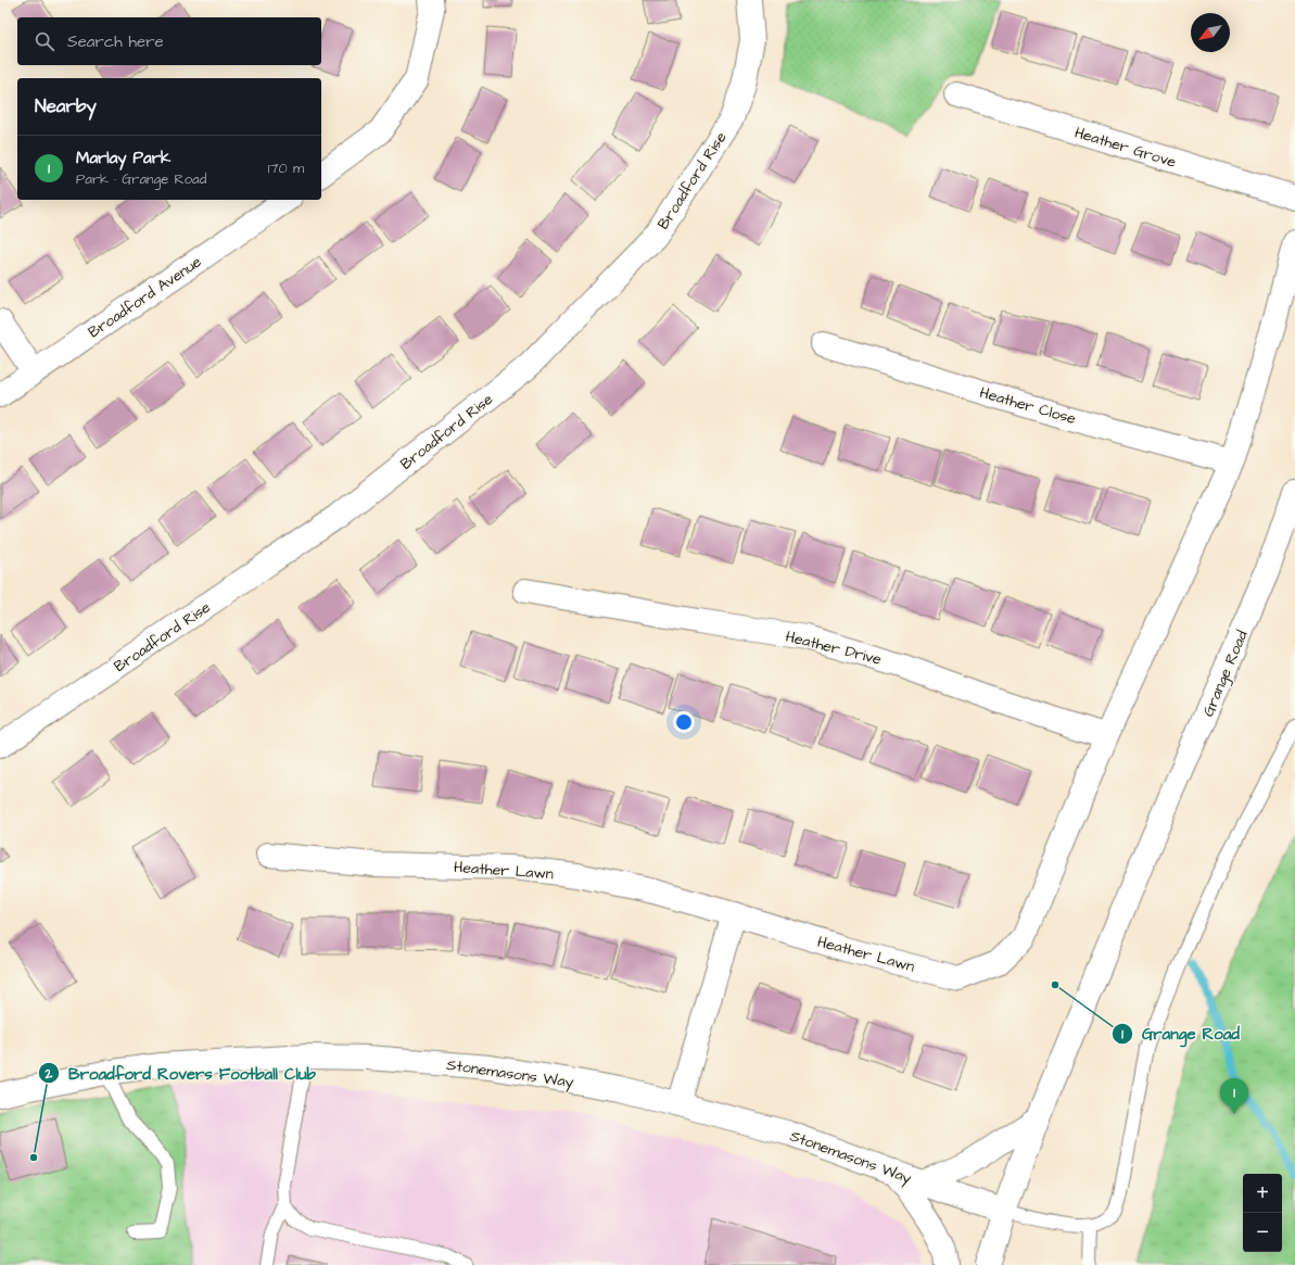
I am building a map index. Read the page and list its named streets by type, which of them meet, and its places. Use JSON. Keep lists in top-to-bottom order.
{
  "streets": {
    "street": [
      "Heather Grove",
      "Broadford Rise",
      "Broadford Avenue",
      "Heather Close",
      "Heather Drive",
      "Grange Road",
      "Heather Lawn",
      "Stonemasons Way"
    ]
  },
  "crossings": [
    ["Heather Drive", "Heather Lawn"],
    ["Grange Road", "Stonemasons Way"]
  ],
  "places": ["Grange Road", "Broadford Rovers Football Club"],
  "north": "bottom left",
  "page": {
    "search": "Search here",
    "heading": "Nearby",
    "list": [
      {
        "mark": "1",
        "name": "Marlay Park",
        "note": "Park · Grange Road",
        "value": "170 m"
      }
    ],
    "pins": "1",
    "map_buttons": ["+", "−"]
  }
}
